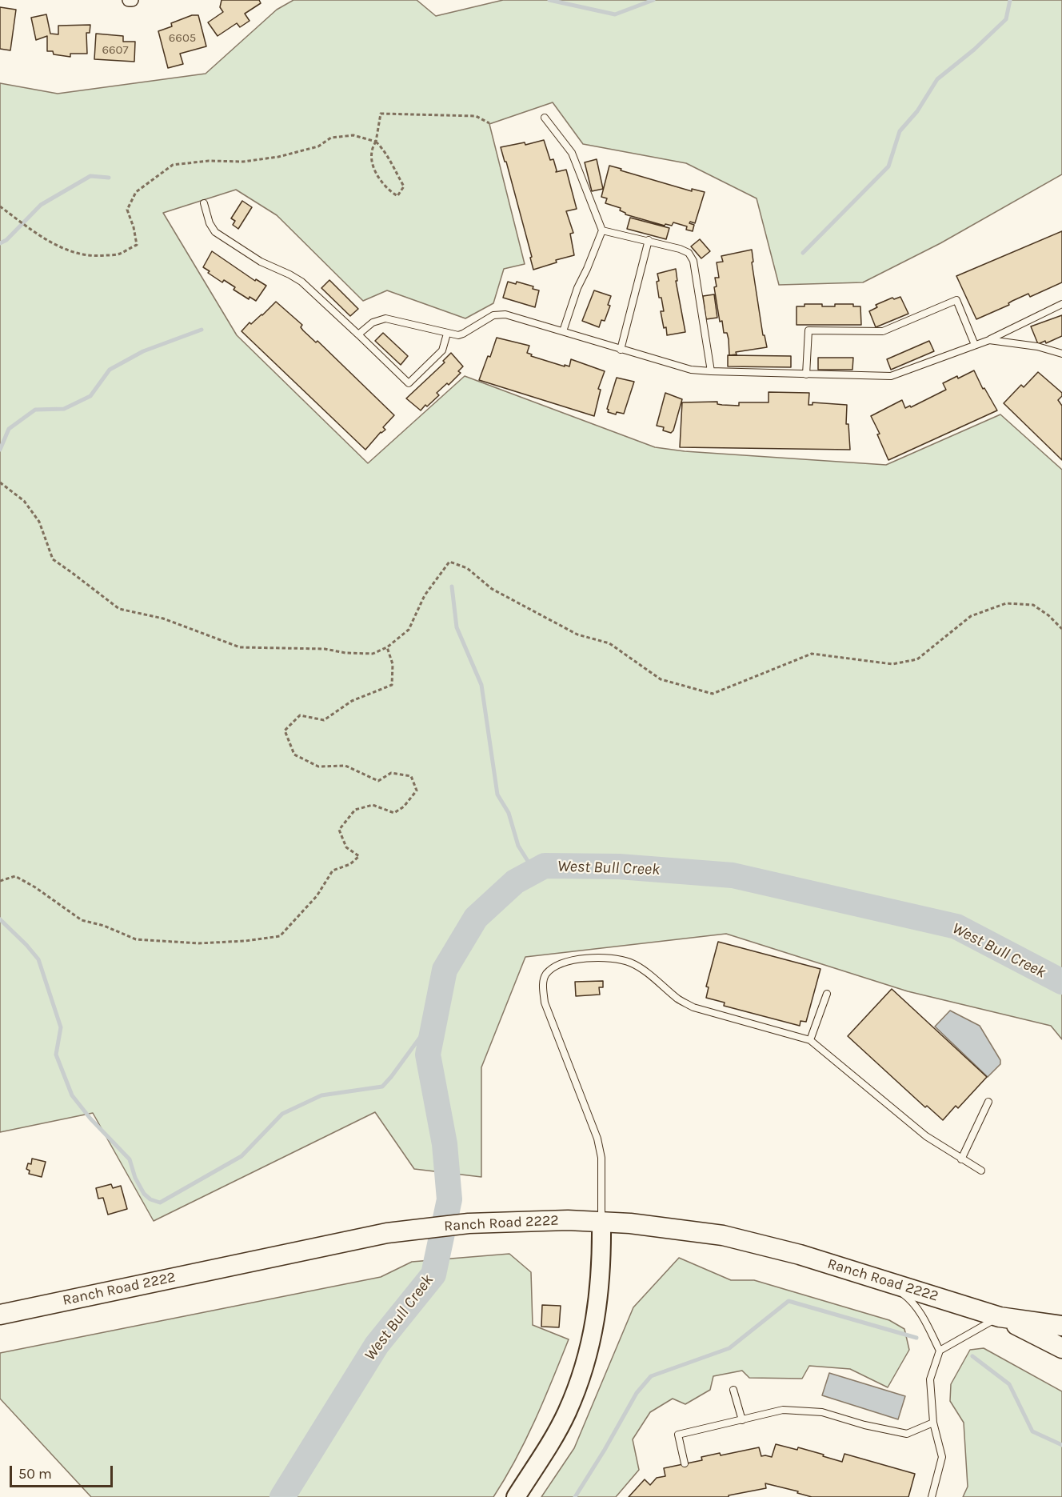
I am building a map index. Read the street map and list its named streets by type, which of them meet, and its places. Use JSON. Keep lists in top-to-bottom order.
{
  "streets": {
    "main road": ["Ranch Road 2222"]
  },
  "water": ["West Bull Creek"],
  "house_numbers": ["6605", "6607"],
  "scale_bar": "50 m"
}
